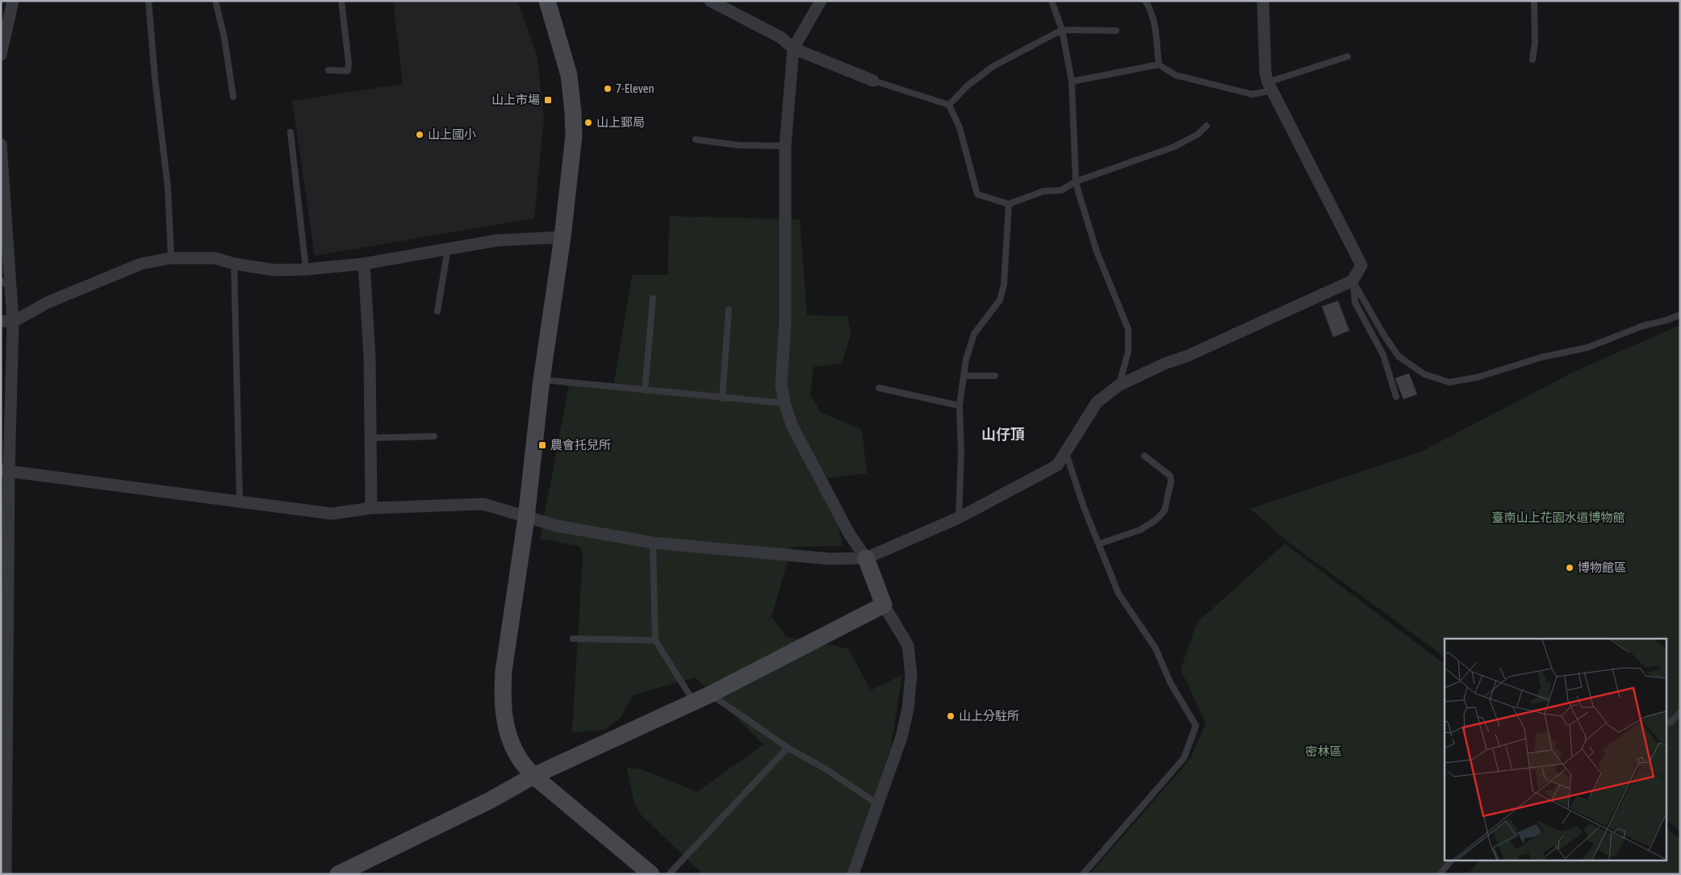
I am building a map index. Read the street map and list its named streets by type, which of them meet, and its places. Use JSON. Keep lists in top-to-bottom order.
{
  "districts": ["山仔頂"],
  "parks": ["臺南山上花園水道博物館", "密林區"],
  "places": {
    "other": [
      "7-Eleven",
      "山上郵局",
      "山上國小",
      "博物館區",
      "山上分駐所"
    ],
    "transit": ["山上市場", "農會托兒所"]
  }
}
